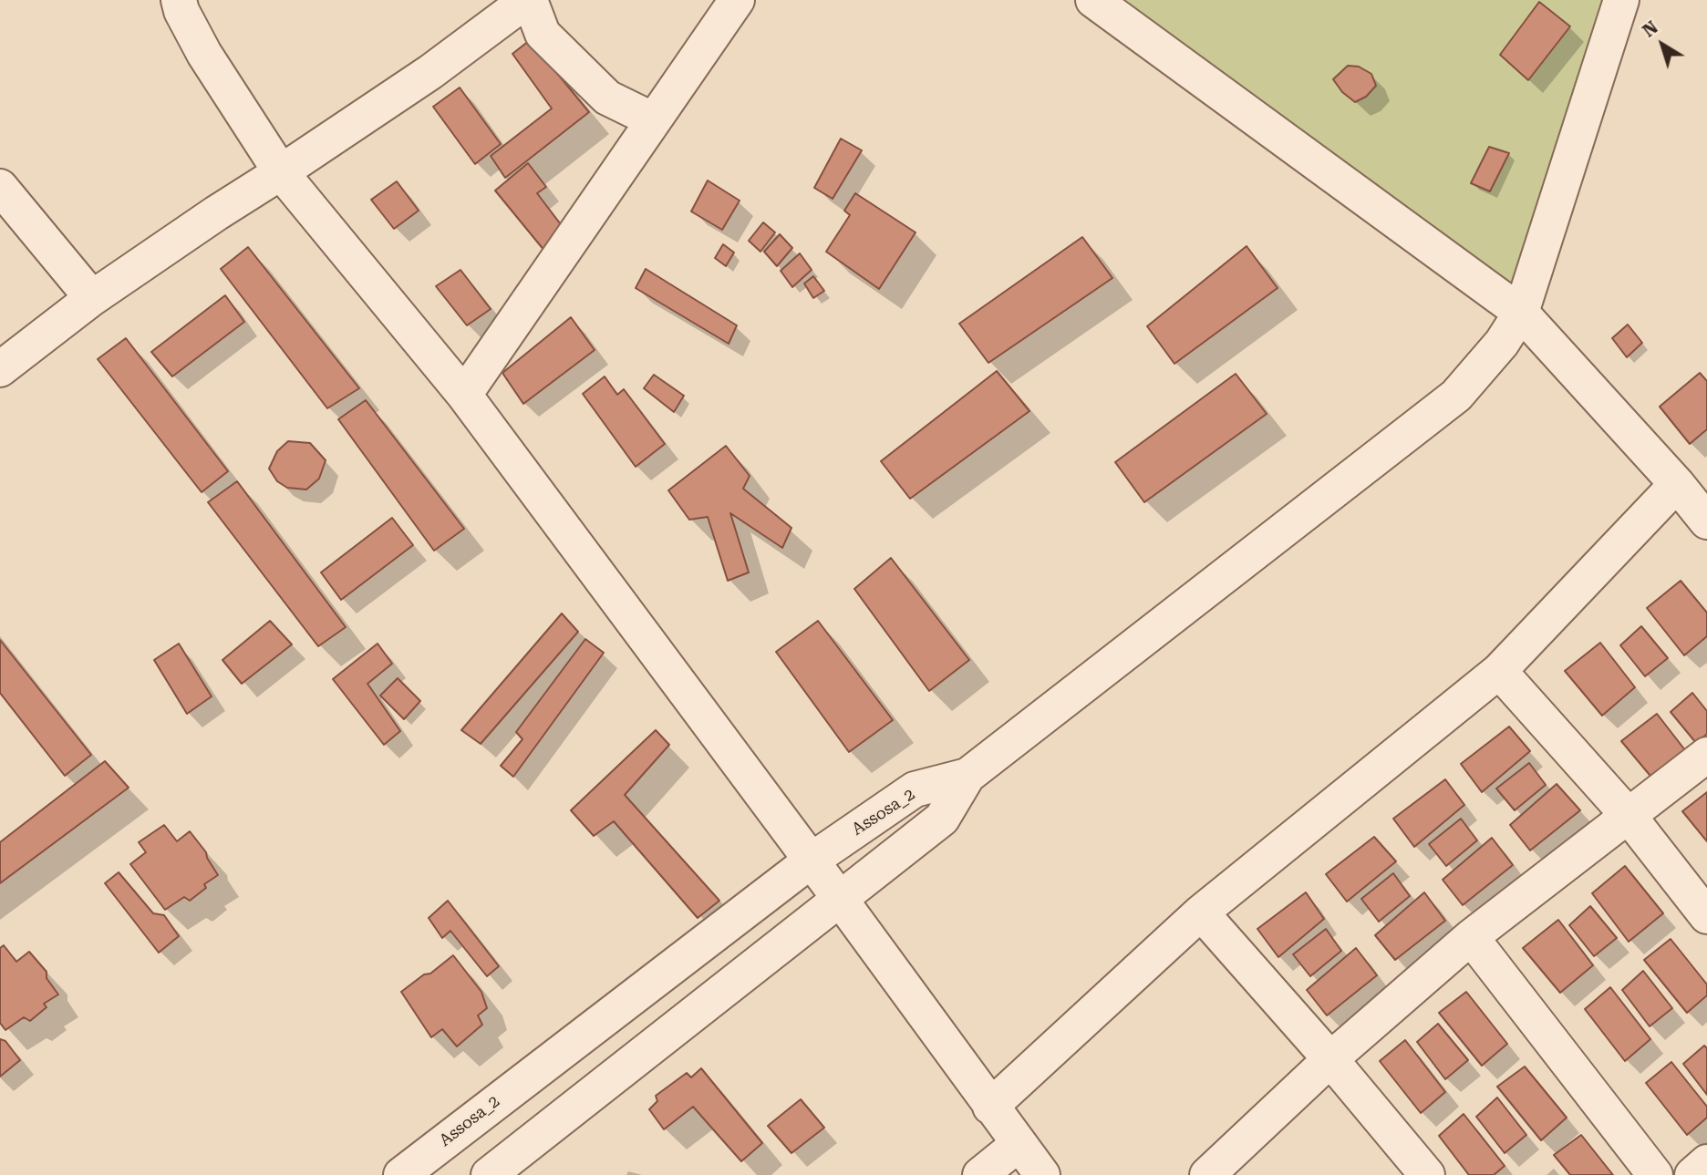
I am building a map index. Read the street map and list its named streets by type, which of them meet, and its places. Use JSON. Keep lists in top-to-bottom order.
{
  "streets": {
    "street": ["Assosa_2"]
  },
  "north": "top left"
}
